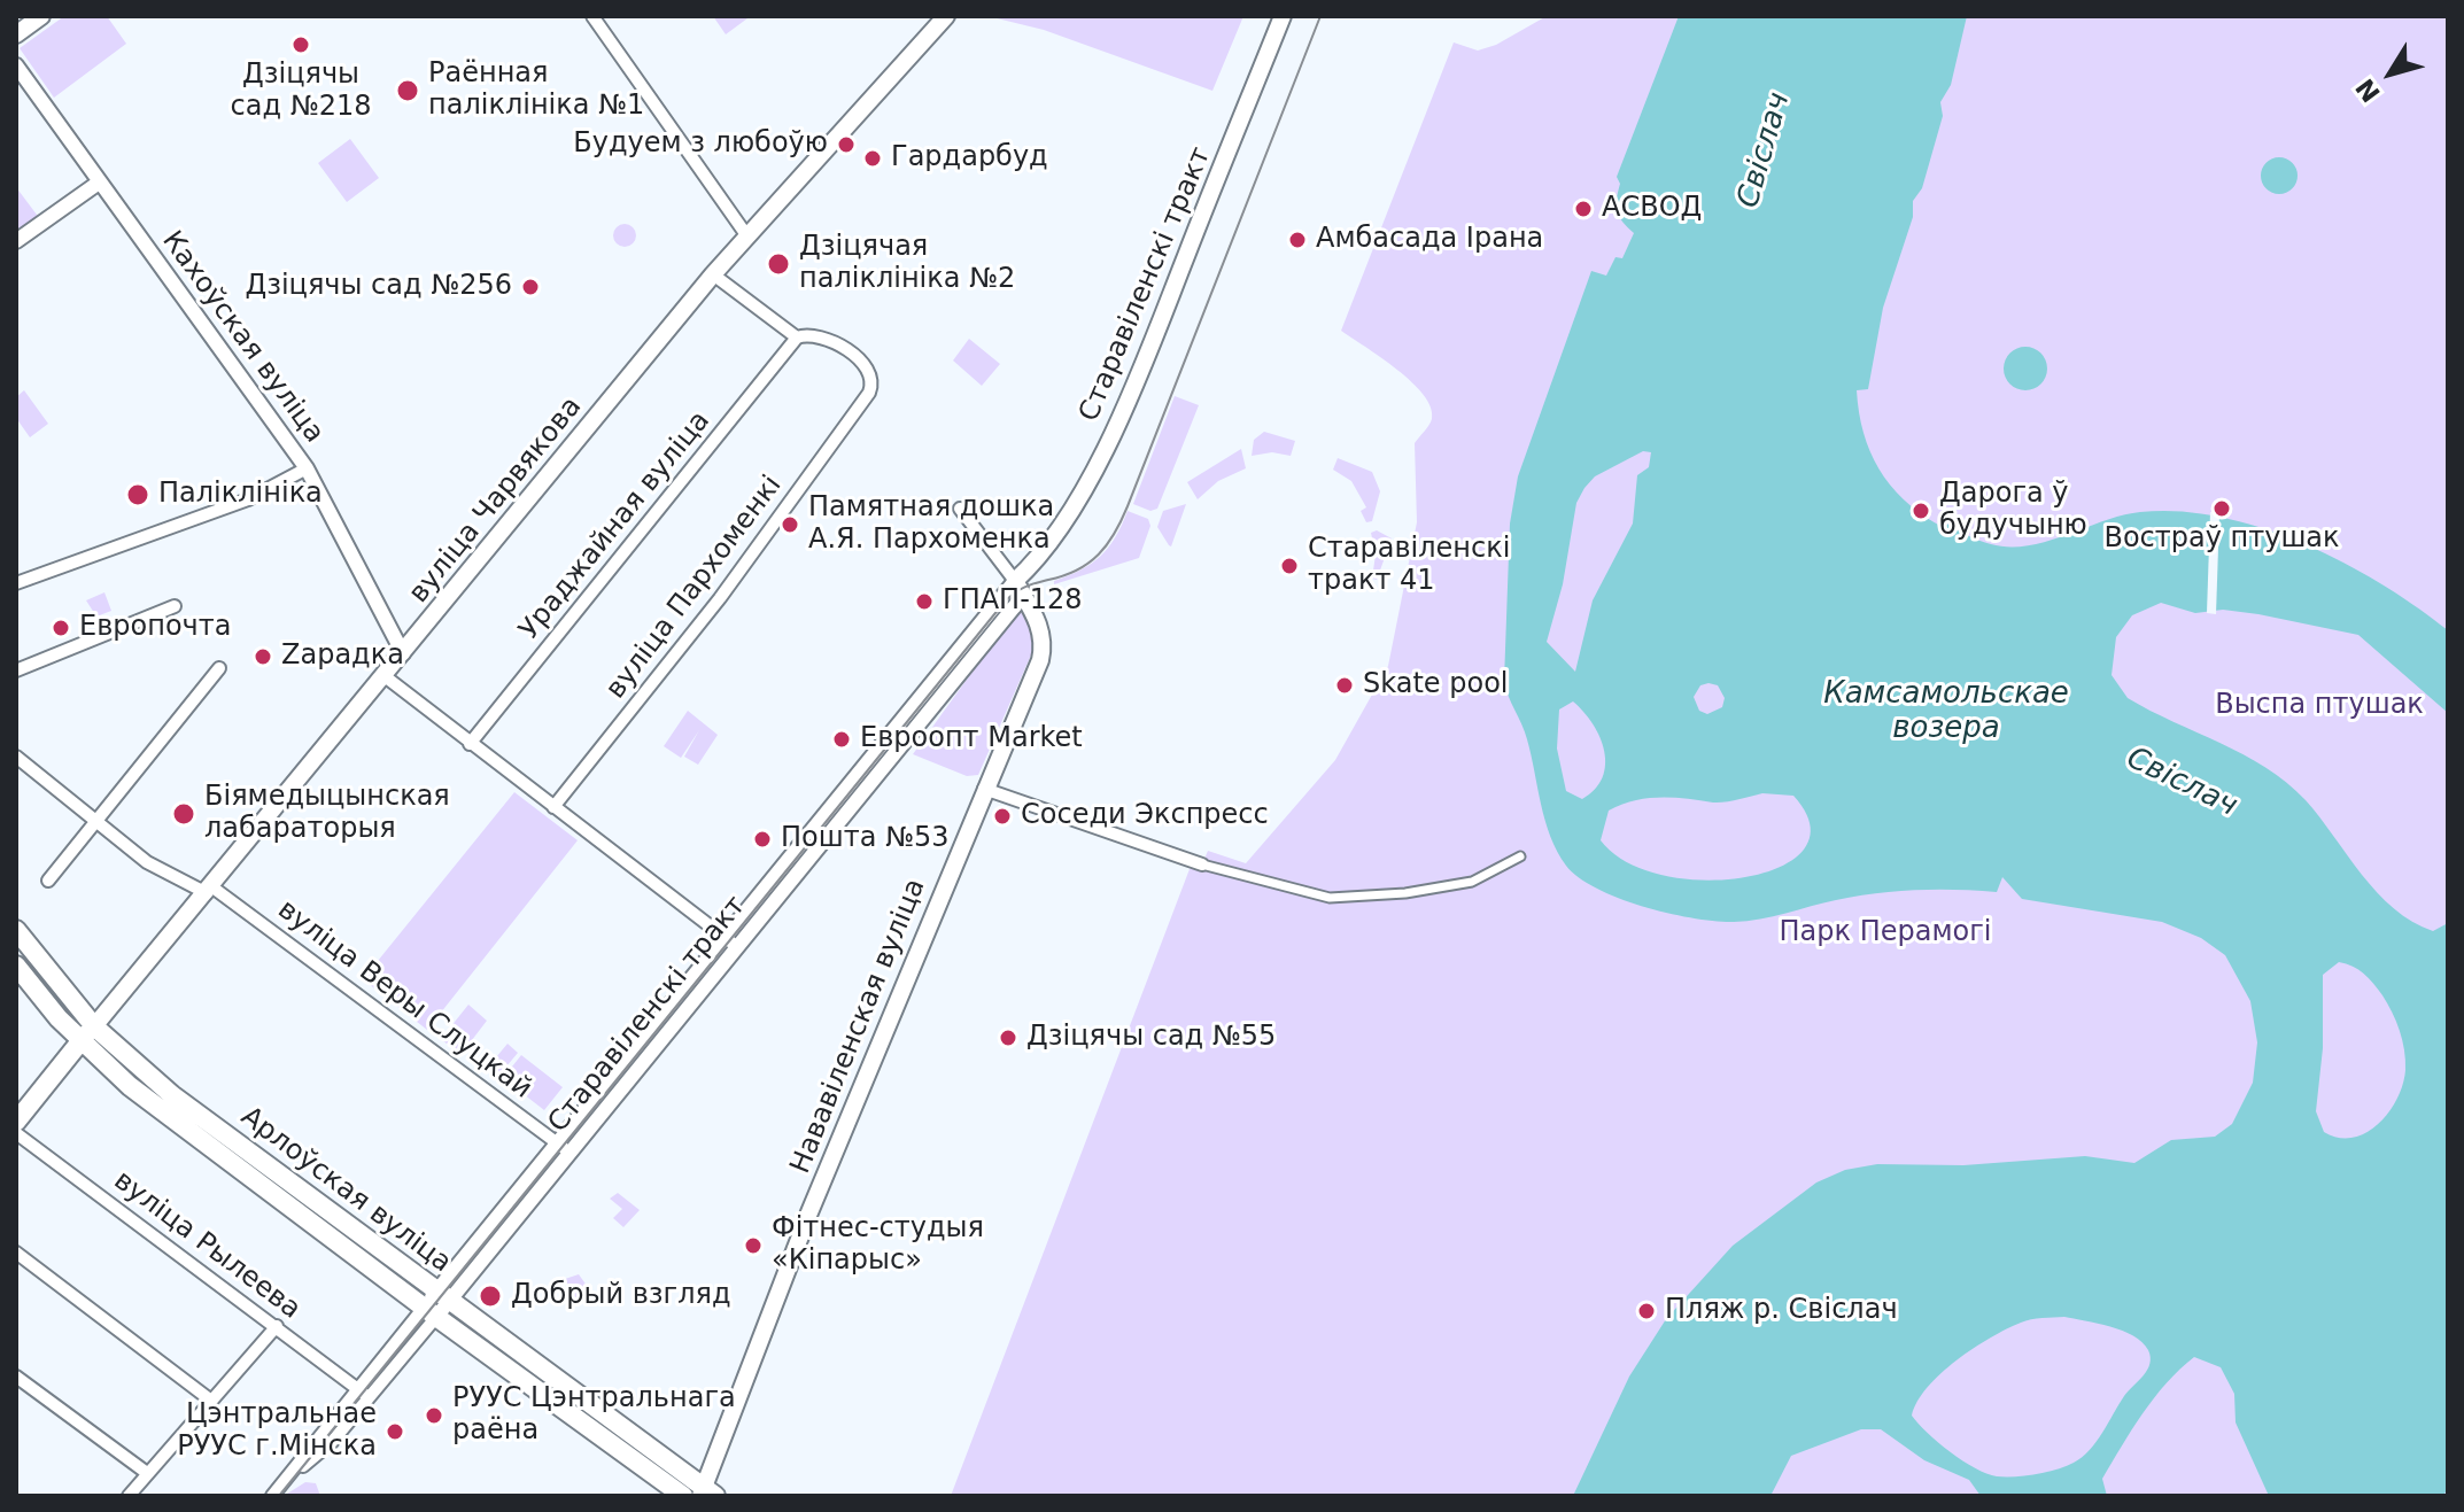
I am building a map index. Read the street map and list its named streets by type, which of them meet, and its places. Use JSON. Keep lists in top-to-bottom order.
{
  "streets": {
    "main road": [
      "Старавіленскі тракт",
      "вуліца Чарвякова",
      "Нававіленская вуліца",
      "Арлоўская вуліца"
    ],
    "street": [
      "Кахоўская вуліца",
      "Ураджайная вуліца",
      "вуліца Пархоменкі",
      "вуліца Веры Слуцкай",
      "вуліца Рылеева"
    ]
  },
  "crossings": [
    ["Старавіленскі тракт", "вуліца Веры Слуцкай"],
    ["Старавіленскі тракт", "Нававіленская вуліца"],
    ["Старавіленскі тракт", "Арлоўская вуліца"],
    ["Старавіленскі тракт", "вуліца Рылеева"],
    ["Кахоўская вуліца", "вуліца Чарвякова"],
    ["вуліца Чарвякова", "вуліца Веры Слуцкай"],
    ["вуліца Чарвякова", "Арлоўская вуліца"],
    ["Ураджайная вуліца", "вуліца Пархоменкі"],
    ["Нававіленская вуліца", "Арлоўская вуліца"]
  ],
  "water": ["Свіслач", "Камсамольскае возера"],
  "parks": ["Выспа птушак", "Парк Перамогі"],
  "places": [
    "Дзіцячы сад №218",
    "Раённая паліклініка №1",
    "Будуем з любоўю",
    "Гардарбуд",
    "АСВОД",
    "Амбасада Ірана",
    "Дзіцячая паліклініка №2",
    "Дзіцячы сад №256",
    "Паліклініка",
    "Востраў птушак",
    "Дарога ў будучыню",
    "Памятная дошка А.Я. Пархоменка",
    "Старавіленскі тракт 41",
    "ГПАП-128",
    "Европочта",
    "Zарадка",
    "Skate pool",
    "Евроопт Market",
    "Біямедыцынская лабараторыя",
    "Соседи Экспресс",
    "Пошта №53",
    "Дзіцячы сад №55",
    "Фітнес-студыя «Кіпарыс»",
    "Добрый взгляд",
    "Пляж р. Свіслач",
    "РУУС Цэнтральнага раёна",
    "Цэнтральнае РУУС г.Мінска"
  ],
  "north": "bottom left"
}
